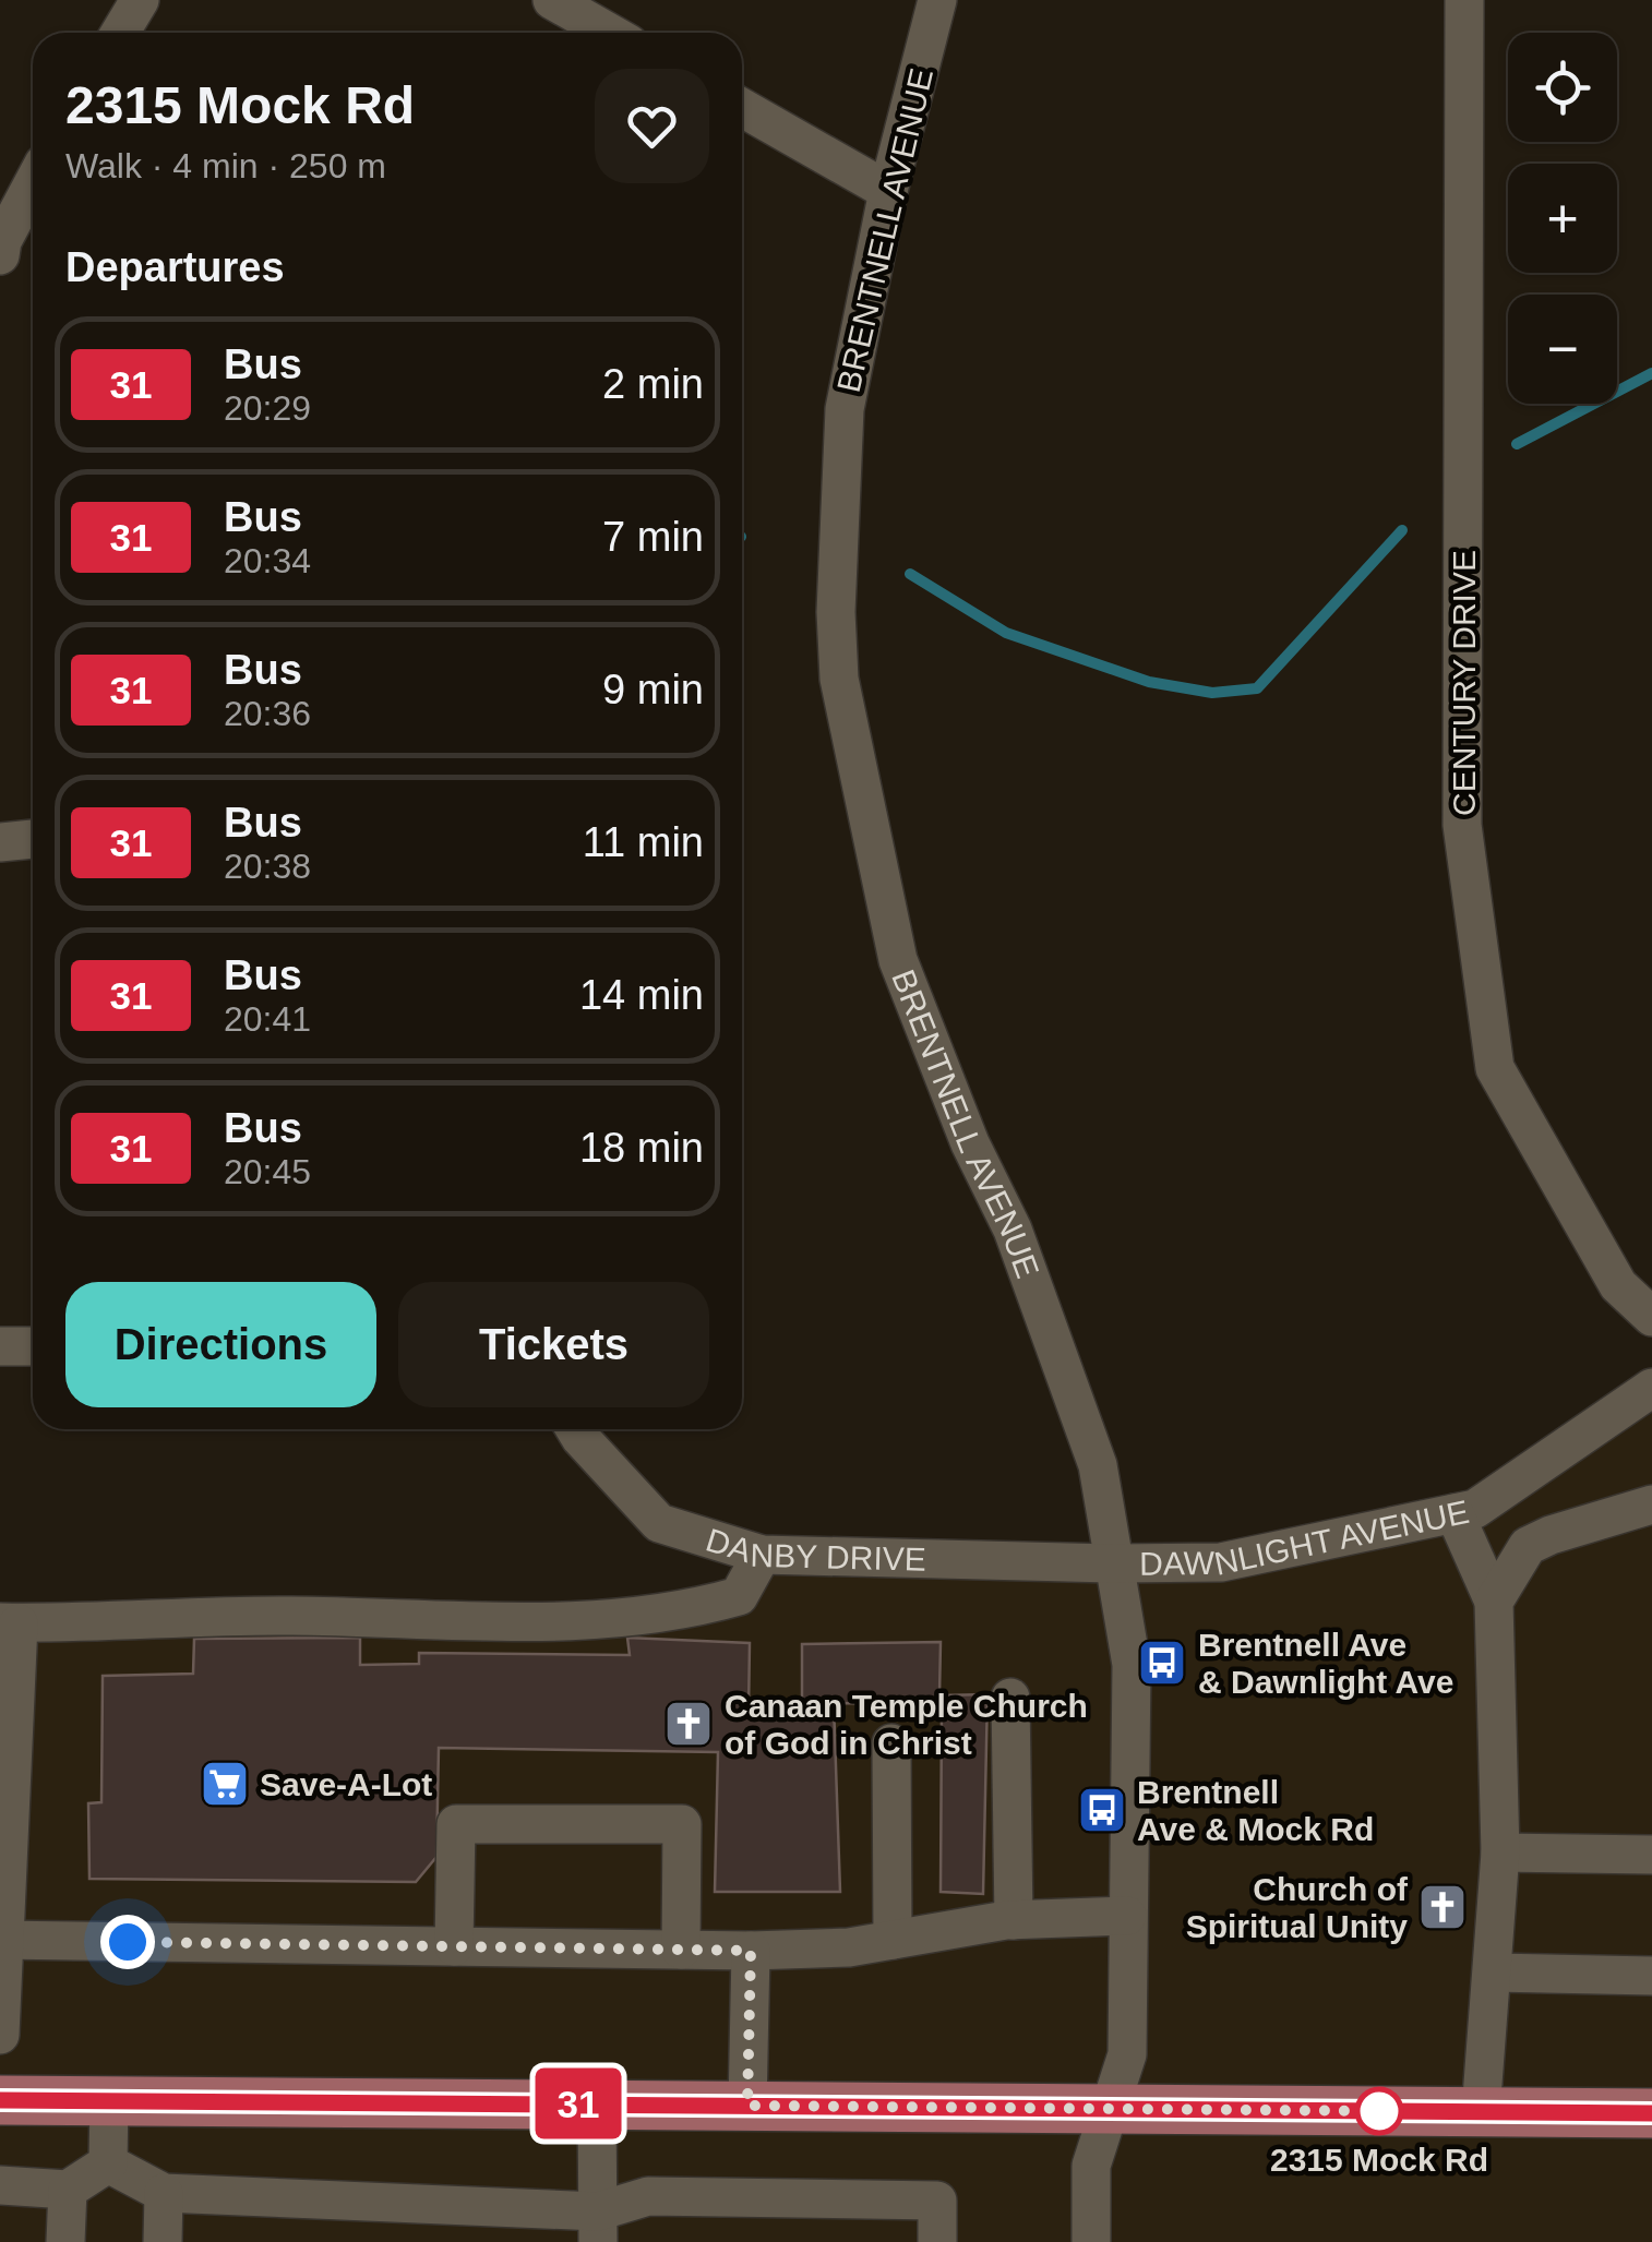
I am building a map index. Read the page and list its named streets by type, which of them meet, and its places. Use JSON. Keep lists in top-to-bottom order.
{
  "streets": {
    "street": [
      "BRENTNELL AVENUE",
      "CENTURY DRIVE",
      "DAWNLIGHT AVENUE",
      "DANBY DRIVE"
    ]
  },
  "crossings": [
    ["BRENTNELL AVENUE", "DAWNLIGHT AVENUE"],
    ["BRENTNELL AVENUE", "DANBY DRIVE"],
    ["DAWNLIGHT AVENUE", "DANBY DRIVE"]
  ],
  "places": {
    "bus stop": ["Brentnell Ave & Dawnlight Ave", "Brentnell Ave & Mock Rd"],
    "church": ["Canaan Temple Church of God in Christ", "Church of Spiritual Unity"],
    "supermarket": ["Save-A-Lot"],
    "other": ["2315 Mock Rd"]
  },
  "lines": ["bus line 31"],
  "page": {
    "on_map": "31",
    "map_buttons": ["+", "−"],
    "heading": [
      ["2315 Mock Rd", "Walk · 4 min · 250 m"],
      "Departures"
    ],
    "list": [
      {
        "mark": "31",
        "name": "Bus",
        "note": "20:29",
        "value": "2 min"
      },
      {
        "mark": "31",
        "name": "Bus",
        "note": "20:34",
        "value": "7 min"
      },
      {
        "mark": "31",
        "name": "Bus",
        "note": "20:36",
        "value": "9 min"
      },
      {
        "mark": "31",
        "name": "Bus",
        "note": "20:38",
        "value": "11 min"
      },
      {
        "mark": "31",
        "name": "Bus",
        "note": "20:41",
        "value": "14 min"
      },
      {
        "mark": "31",
        "name": "Bus",
        "note": "20:45",
        "value": "18 min"
      }
    ],
    "buttons": ["Directions", "Tickets"]
  }
}
